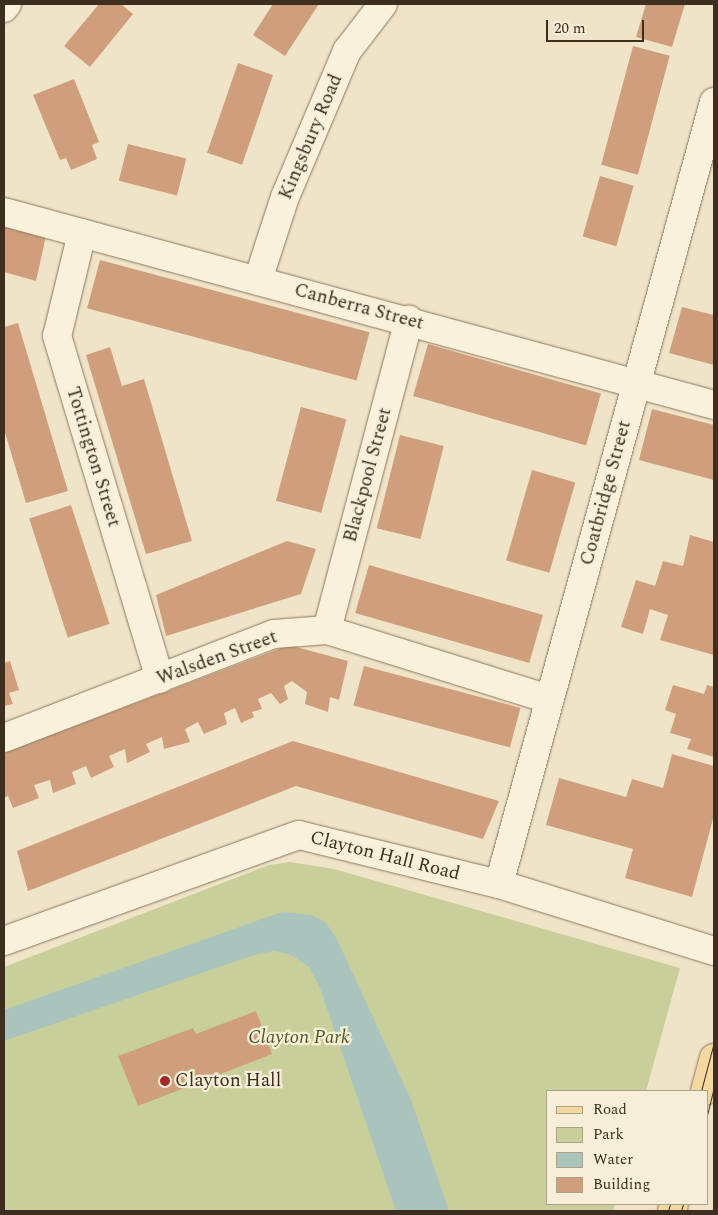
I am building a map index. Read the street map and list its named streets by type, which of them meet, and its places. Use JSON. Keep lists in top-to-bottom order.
{
  "streets": {
    "street": [
      "Kingsbury Road",
      "Canberra Street",
      "Tottington Street",
      "Blackpool Street",
      "Coatbridge Street",
      "Walsden Street",
      "Clayton Hall Road"
    ]
  },
  "crossings": [
    ["Kingsbury Road", "Canberra Street"],
    ["Canberra Street", "Tottington Street"],
    ["Canberra Street", "Blackpool Street"],
    ["Canberra Street", "Coatbridge Street"],
    ["Tottington Street", "Walsden Street"],
    ["Blackpool Street", "Walsden Street"],
    ["Coatbridge Street", "Walsden Street"],
    ["Coatbridge Street", "Clayton Hall Road"]
  ],
  "parks": ["Clayton Park"],
  "places": ["Clayton Hall"],
  "legend": [
    "Road",
    "Park",
    "Water",
    "Building"
  ],
  "scale_bar": "20 m"
}
